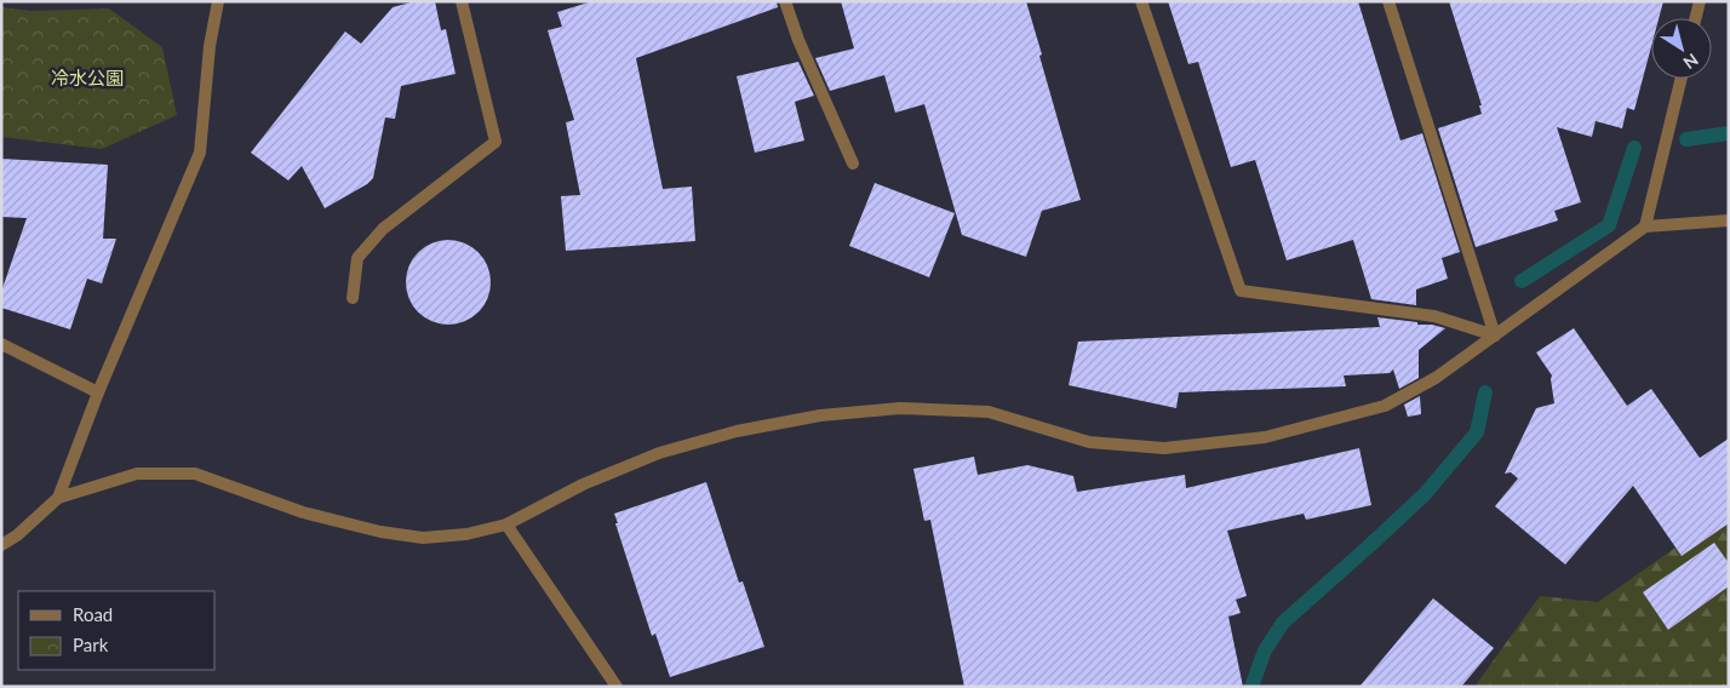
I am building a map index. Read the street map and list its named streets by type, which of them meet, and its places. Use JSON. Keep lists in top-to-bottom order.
{
  "parks": ["冷水公園"],
  "legend": ["Road", "Park"],
  "north": "bottom right"
}
